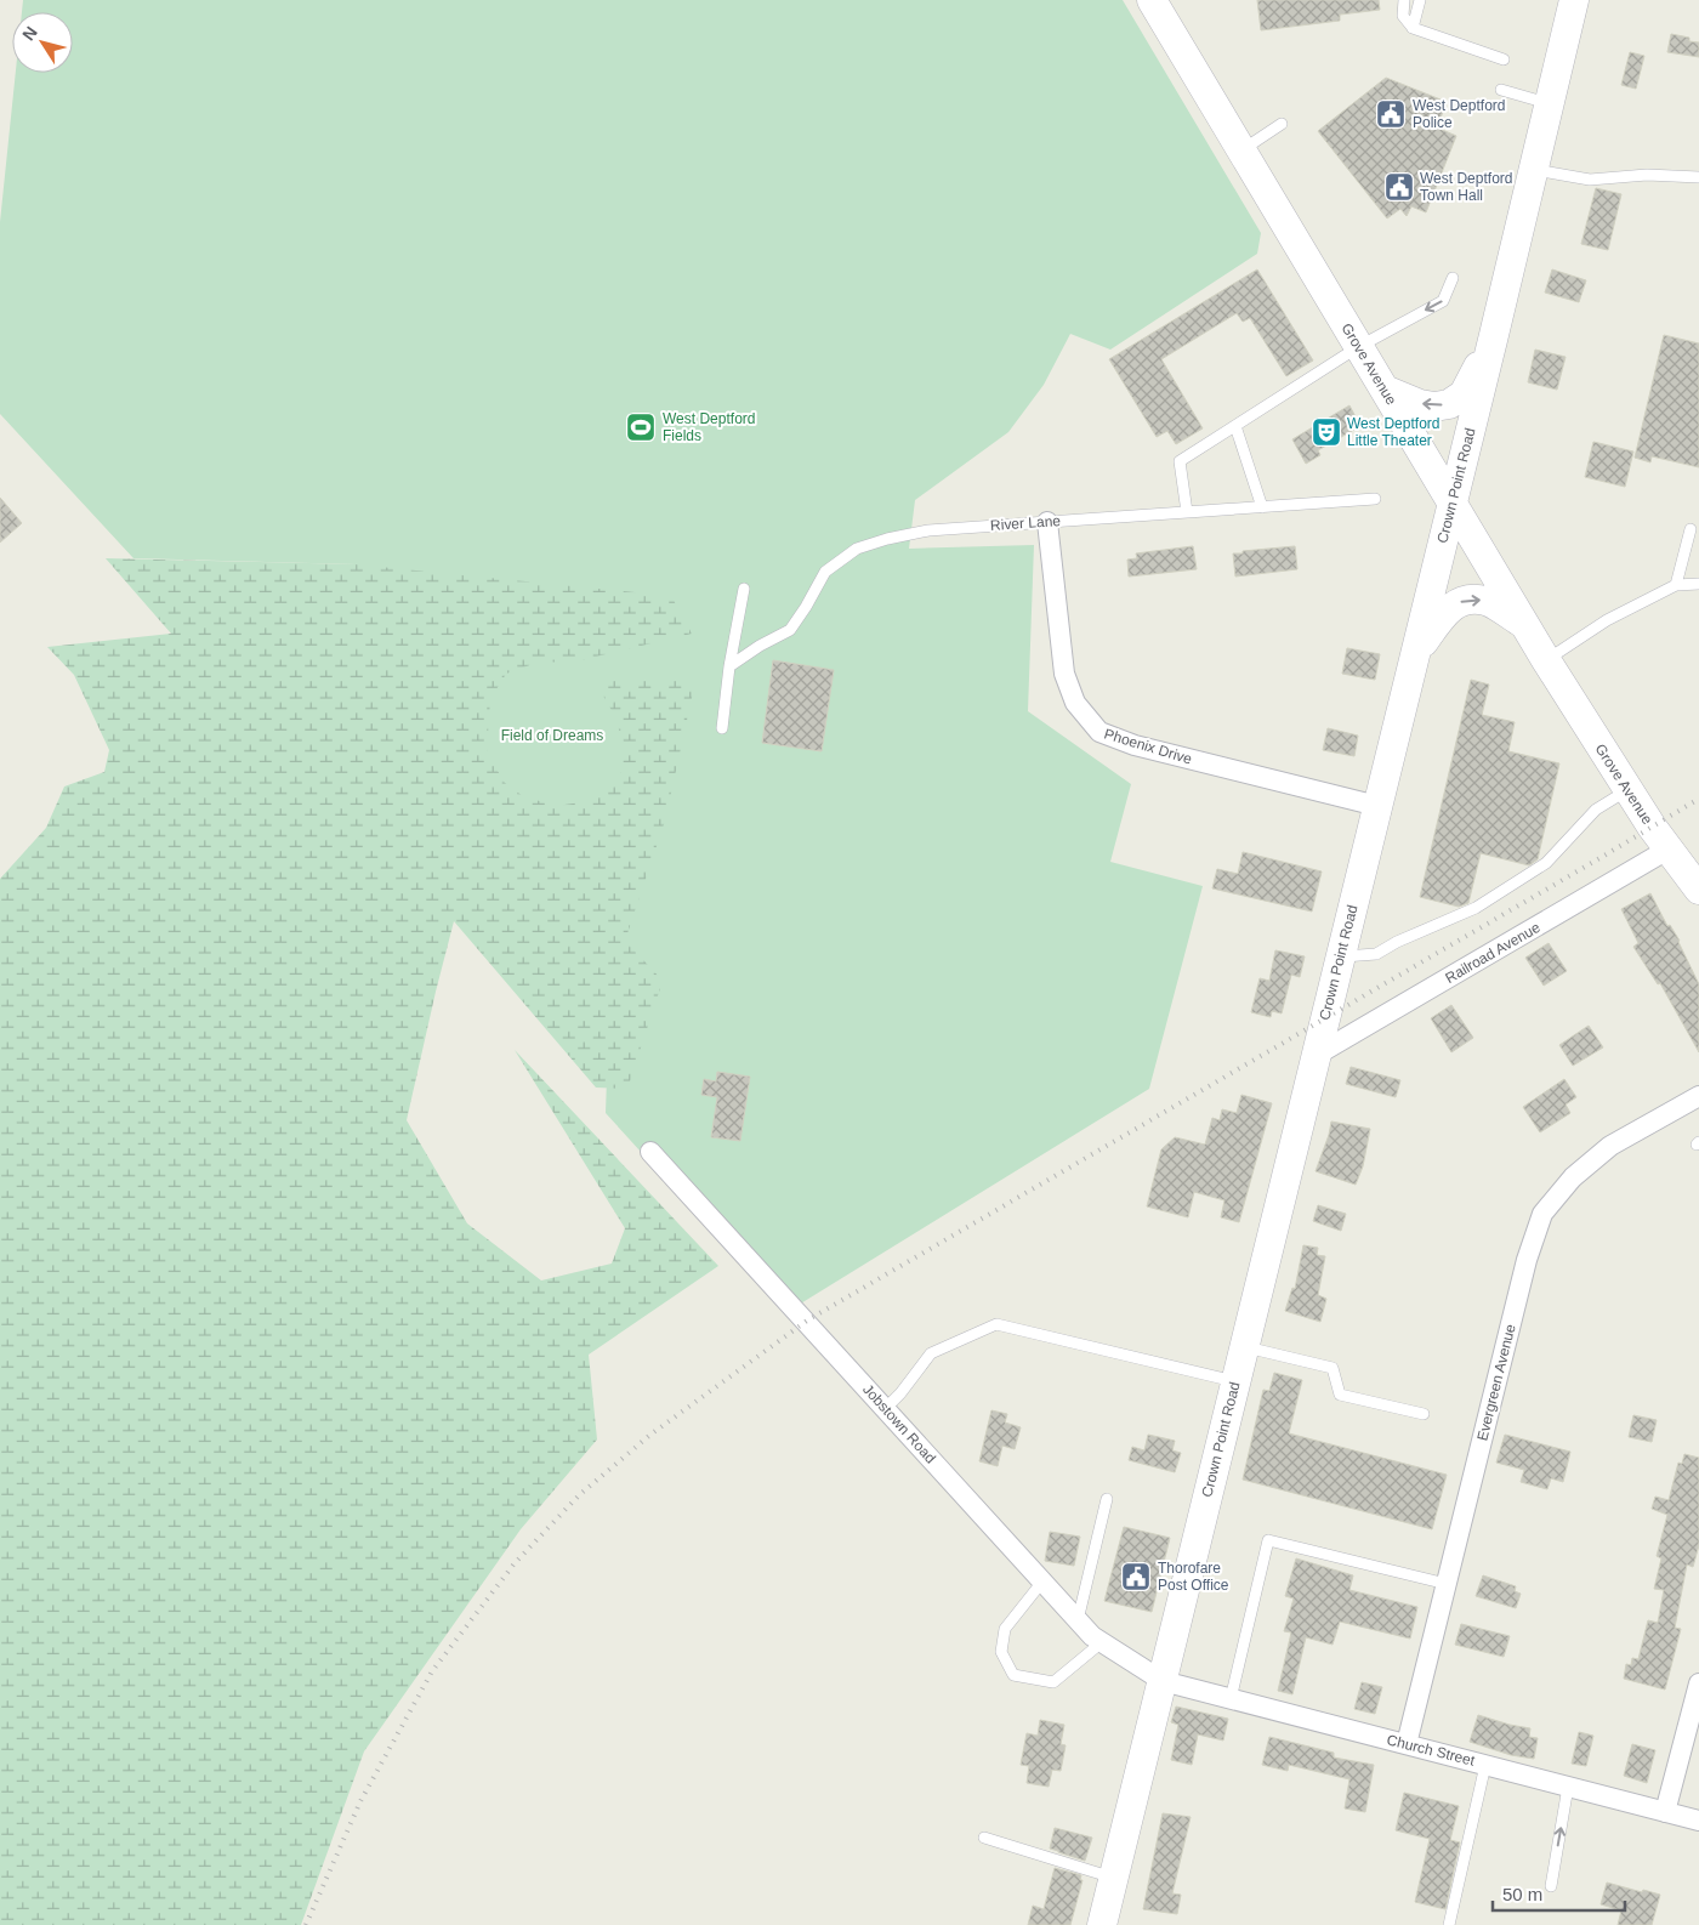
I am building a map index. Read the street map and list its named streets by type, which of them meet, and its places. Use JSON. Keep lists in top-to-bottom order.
{
  "streets": {
    "main road": ["Grove Avenue", "Crown Point Road"],
    "street": [
      "Phoenix Drive",
      "Railroad Avenue",
      "Evergreen Avenue",
      "Jobstown Road",
      "Church Street"
    ],
    "lane": ["River Lane"]
  },
  "crossings": [
    ["Grove Avenue", "Crown Point Road"],
    ["Grove Avenue", "Railroad Avenue"],
    ["Crown Point Road", "Phoenix Drive"],
    ["Crown Point Road", "Railroad Avenue"],
    ["Crown Point Road", "Jobstown Road"],
    ["Crown Point Road", "Church Street"],
    ["River Lane", "Phoenix Drive"],
    ["Evergreen Avenue", "Church Street"],
    ["Jobstown Road", "Church Street"]
  ],
  "parks": ["Field of Dreams"],
  "places": {
    "public building": ["West Deptford Police", "West Deptford Town Hall", "Thorofare Post Office"],
    "sports": ["West Deptford Fields"],
    "theatre": ["West Deptford Little Theater"]
  },
  "scale_bar": "50 m",
  "north": "top left"
}
